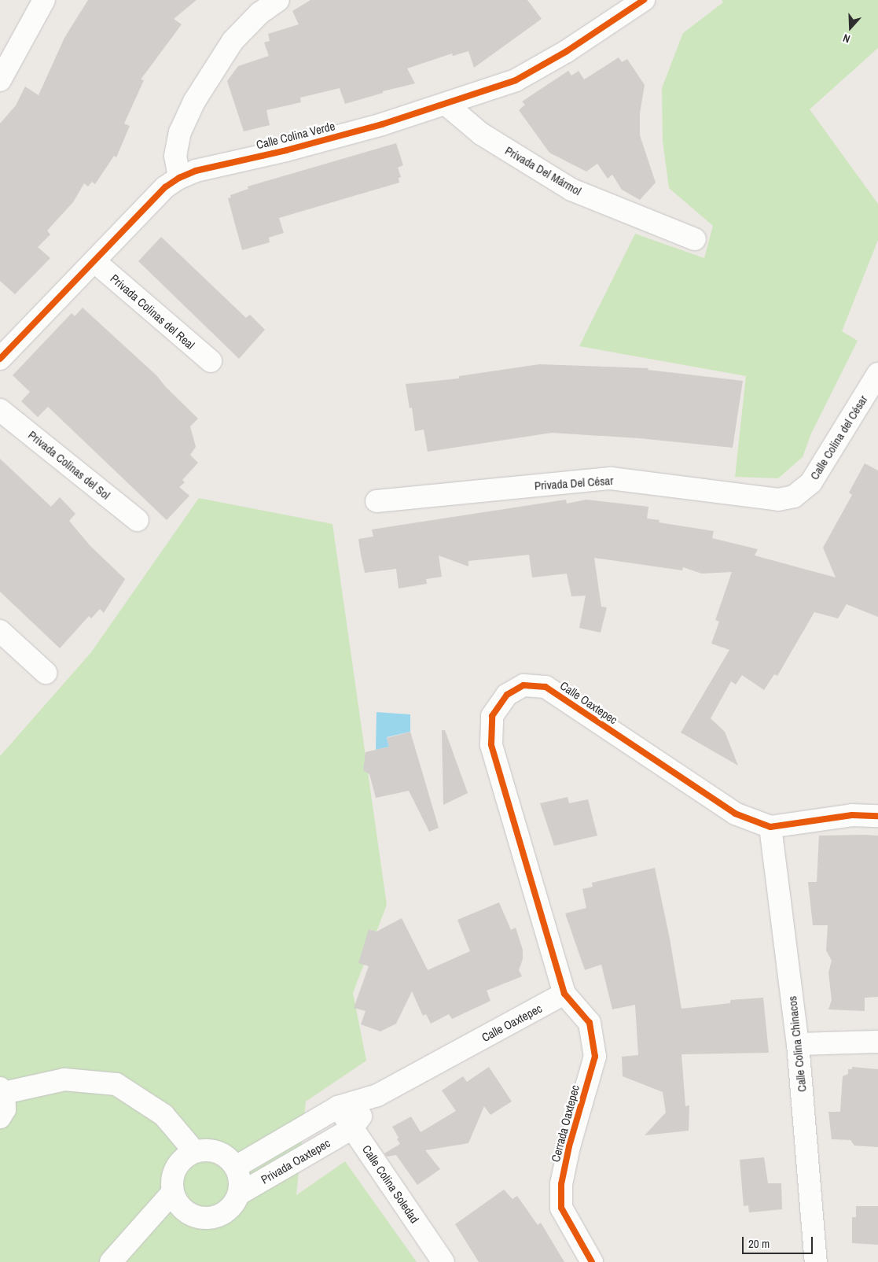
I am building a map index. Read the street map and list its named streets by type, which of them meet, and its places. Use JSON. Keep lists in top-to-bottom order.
{
  "streets": {
    "street": [
      "Calle Colina Verde",
      "Privada Del Mármol",
      "Privada Colinas del Real",
      "Calle Colina del César",
      "Privada Colinas del Sol",
      "Privada Del César",
      "Calle Oaxtepec",
      "Calle Colina Chinacos",
      "Cerrada Oaxtepec",
      "Privada Oaxtepec",
      "Calle Colina Soledad"
    ]
  },
  "crossings": [
    ["Calle Colina Verde", "Privada Del Mármol"],
    ["Calle Colina Verde", "Privada Colinas del Real"],
    ["Calle Colina del César", "Privada Del César"],
    ["Calle Oaxtepec", "Calle Colina Chinacos"],
    ["Calle Oaxtepec", "Cerrada Oaxtepec"],
    ["Calle Oaxtepec", "Privada Oaxtepec"],
    ["Calle Oaxtepec", "Calle Colina Soledad"],
    ["Privada Oaxtepec", "Calle Colina Soledad"]
  ],
  "scale_bar": "20 m",
  "north": "bottom"
}
